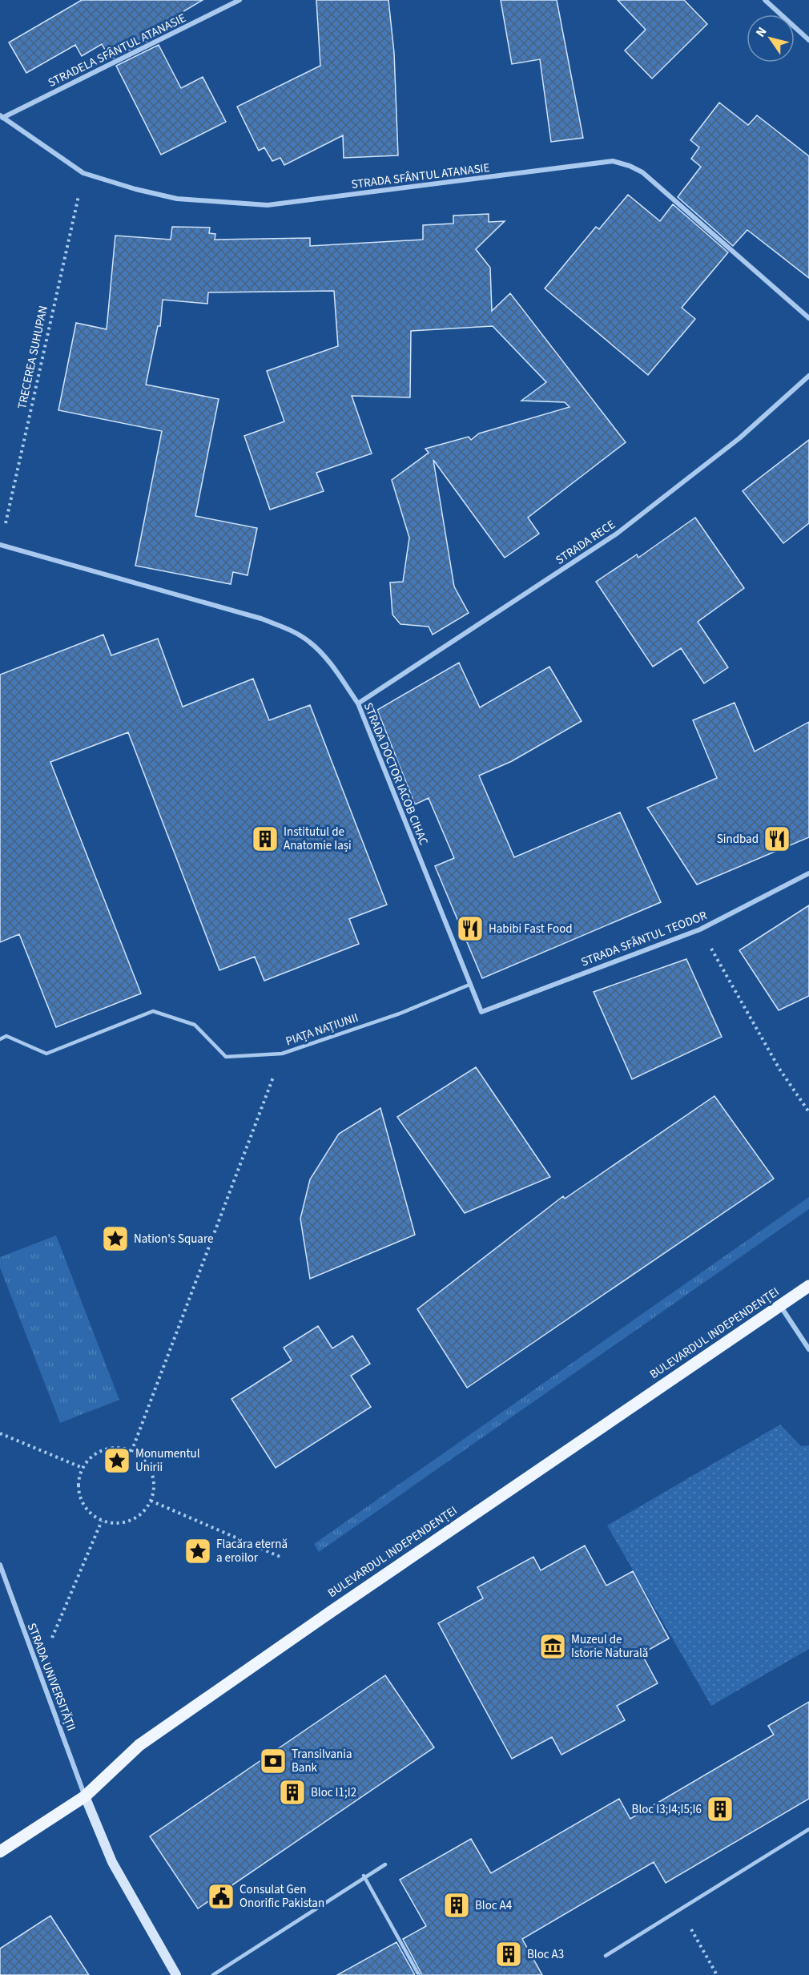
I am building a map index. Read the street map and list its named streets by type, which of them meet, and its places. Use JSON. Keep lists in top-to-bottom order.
{
  "streets": {
    "main road": ["BULEVARDUL INDEPENDENȚEI"],
    "street": [
      "STRADELA SFÂNTUL ATANASIE",
      "STRADA SFÂNTUL ATANASIE",
      "STRADA RECE",
      "STRADA DOCTOR IACOB CIHAC",
      "STRADA SFÂNTUL TEODOR",
      "STRADA UNIVERSITĂȚII"
    ],
    "lane": ["PIAȚA NAȚIUNII"],
    "path": ["TRECEREA SUHUPAN"]
  },
  "crossings": [
    ["STRADELA SFÂNTUL ATANASIE", "STRADA SFÂNTUL ATANASIE"],
    ["STRADA SFÂNTUL ATANASIE", "TRECEREA SUHUPAN"],
    ["TRECEREA SUHUPAN", "STRADA DOCTOR IACOB CIHAC"],
    ["STRADA RECE", "STRADA DOCTOR IACOB CIHAC"],
    ["STRADA DOCTOR IACOB CIHAC", "STRADA SFÂNTUL TEODOR"],
    ["STRADA DOCTOR IACOB CIHAC", "PIAȚA NAȚIUNII"],
    ["BULEVARDUL INDEPENDENȚEI", "STRADA UNIVERSITĂȚII"]
  ],
  "places": {
    "building": [
      "Institutul de Anatomie Iași",
      "Bloc I1;I2",
      "Bloc I3;I4;I5;I6",
      "Bloc A4",
      "Bloc A3"
    ],
    "restaurant": ["Sindbad", "Habibi Fast Food"],
    "place": ["Nation's Square", "Monumentul Unirii", "Flacăra eternă a eroilor"],
    "museum": ["Muzeul de Istorie Naturală"],
    "bank": ["Transilvania Bank"],
    "public building": ["Consulat Gen Onorific Pakistan"]
  },
  "north": "top left"
}
